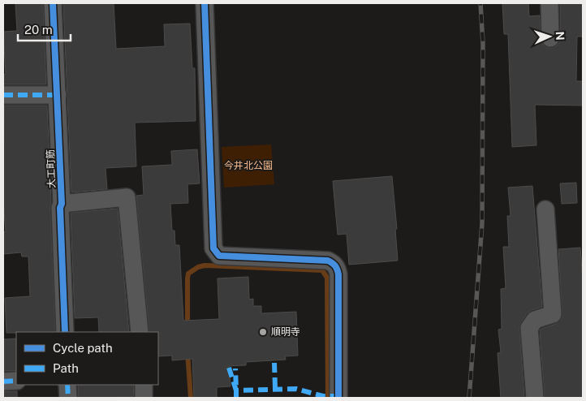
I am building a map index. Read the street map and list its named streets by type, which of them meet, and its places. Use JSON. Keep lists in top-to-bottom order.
{
  "streets": {
    "street": ["大工町筋"]
  },
  "parks": ["今井北公園"],
  "places": ["順明寺"],
  "legend": ["Cycle path", "Path"],
  "scale_bar": "20 m",
  "north": "right"
}
